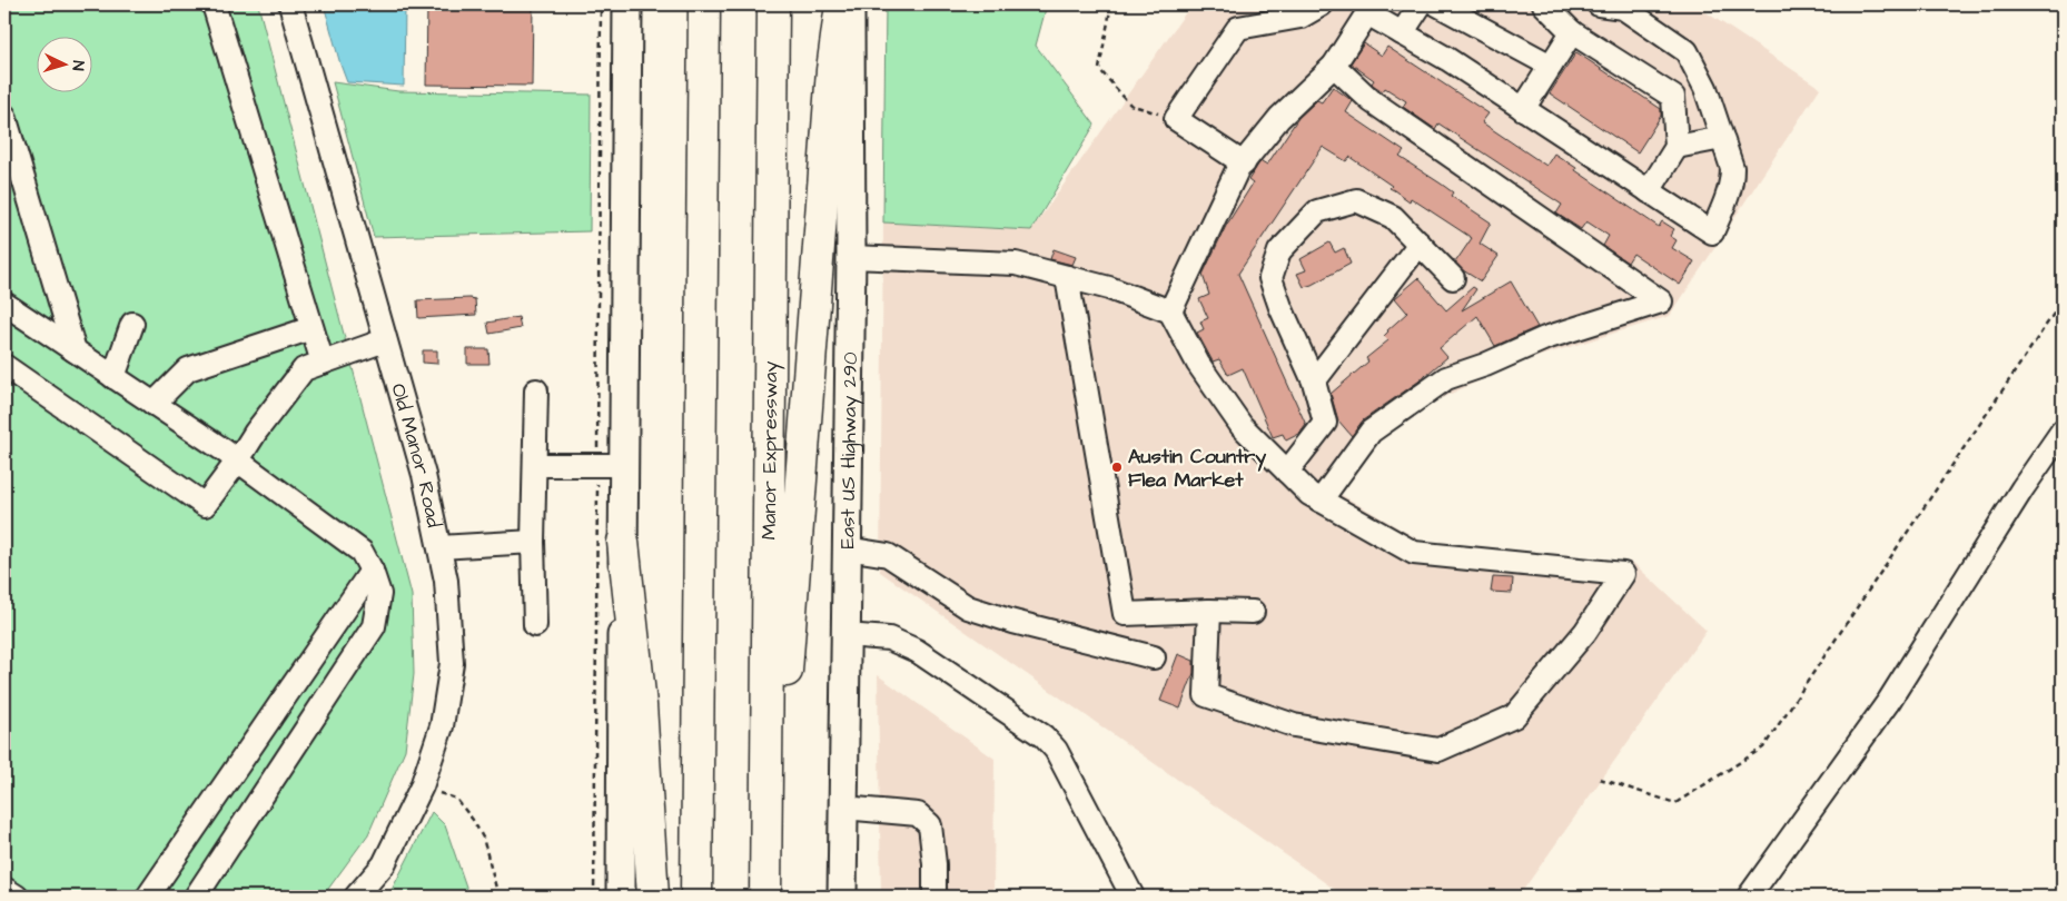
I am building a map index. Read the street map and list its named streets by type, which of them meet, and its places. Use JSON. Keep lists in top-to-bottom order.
{
  "streets": {
    "highway": ["Manor Expressway"],
    "main road": ["East US Highway 290"],
    "street": ["Old Manor Road"]
  },
  "places": ["Austin Country Flea Market"],
  "north": "right"
}
